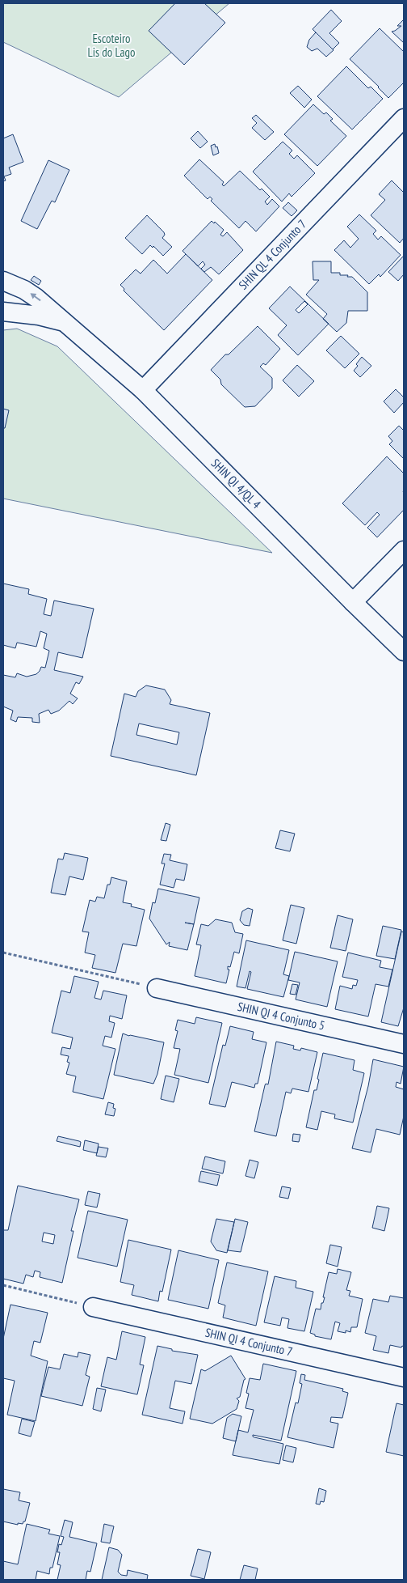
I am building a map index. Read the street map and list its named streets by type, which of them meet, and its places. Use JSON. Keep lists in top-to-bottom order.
{
  "streets": {
    "street": [
      "SHIN QL 4 Conjunto 7",
      "SHIN QI 4/QL 4",
      "SHIN QI 4 Conjunto 5",
      "SHIN QI 4 Conjunto 7"
    ]
  },
  "crossings": [
    ["SHIN QL 4 Conjunto 7", "SHIN QI 4/QL 4"]
  ],
  "parks": ["Escoteiro Lis do Lago"]
}
